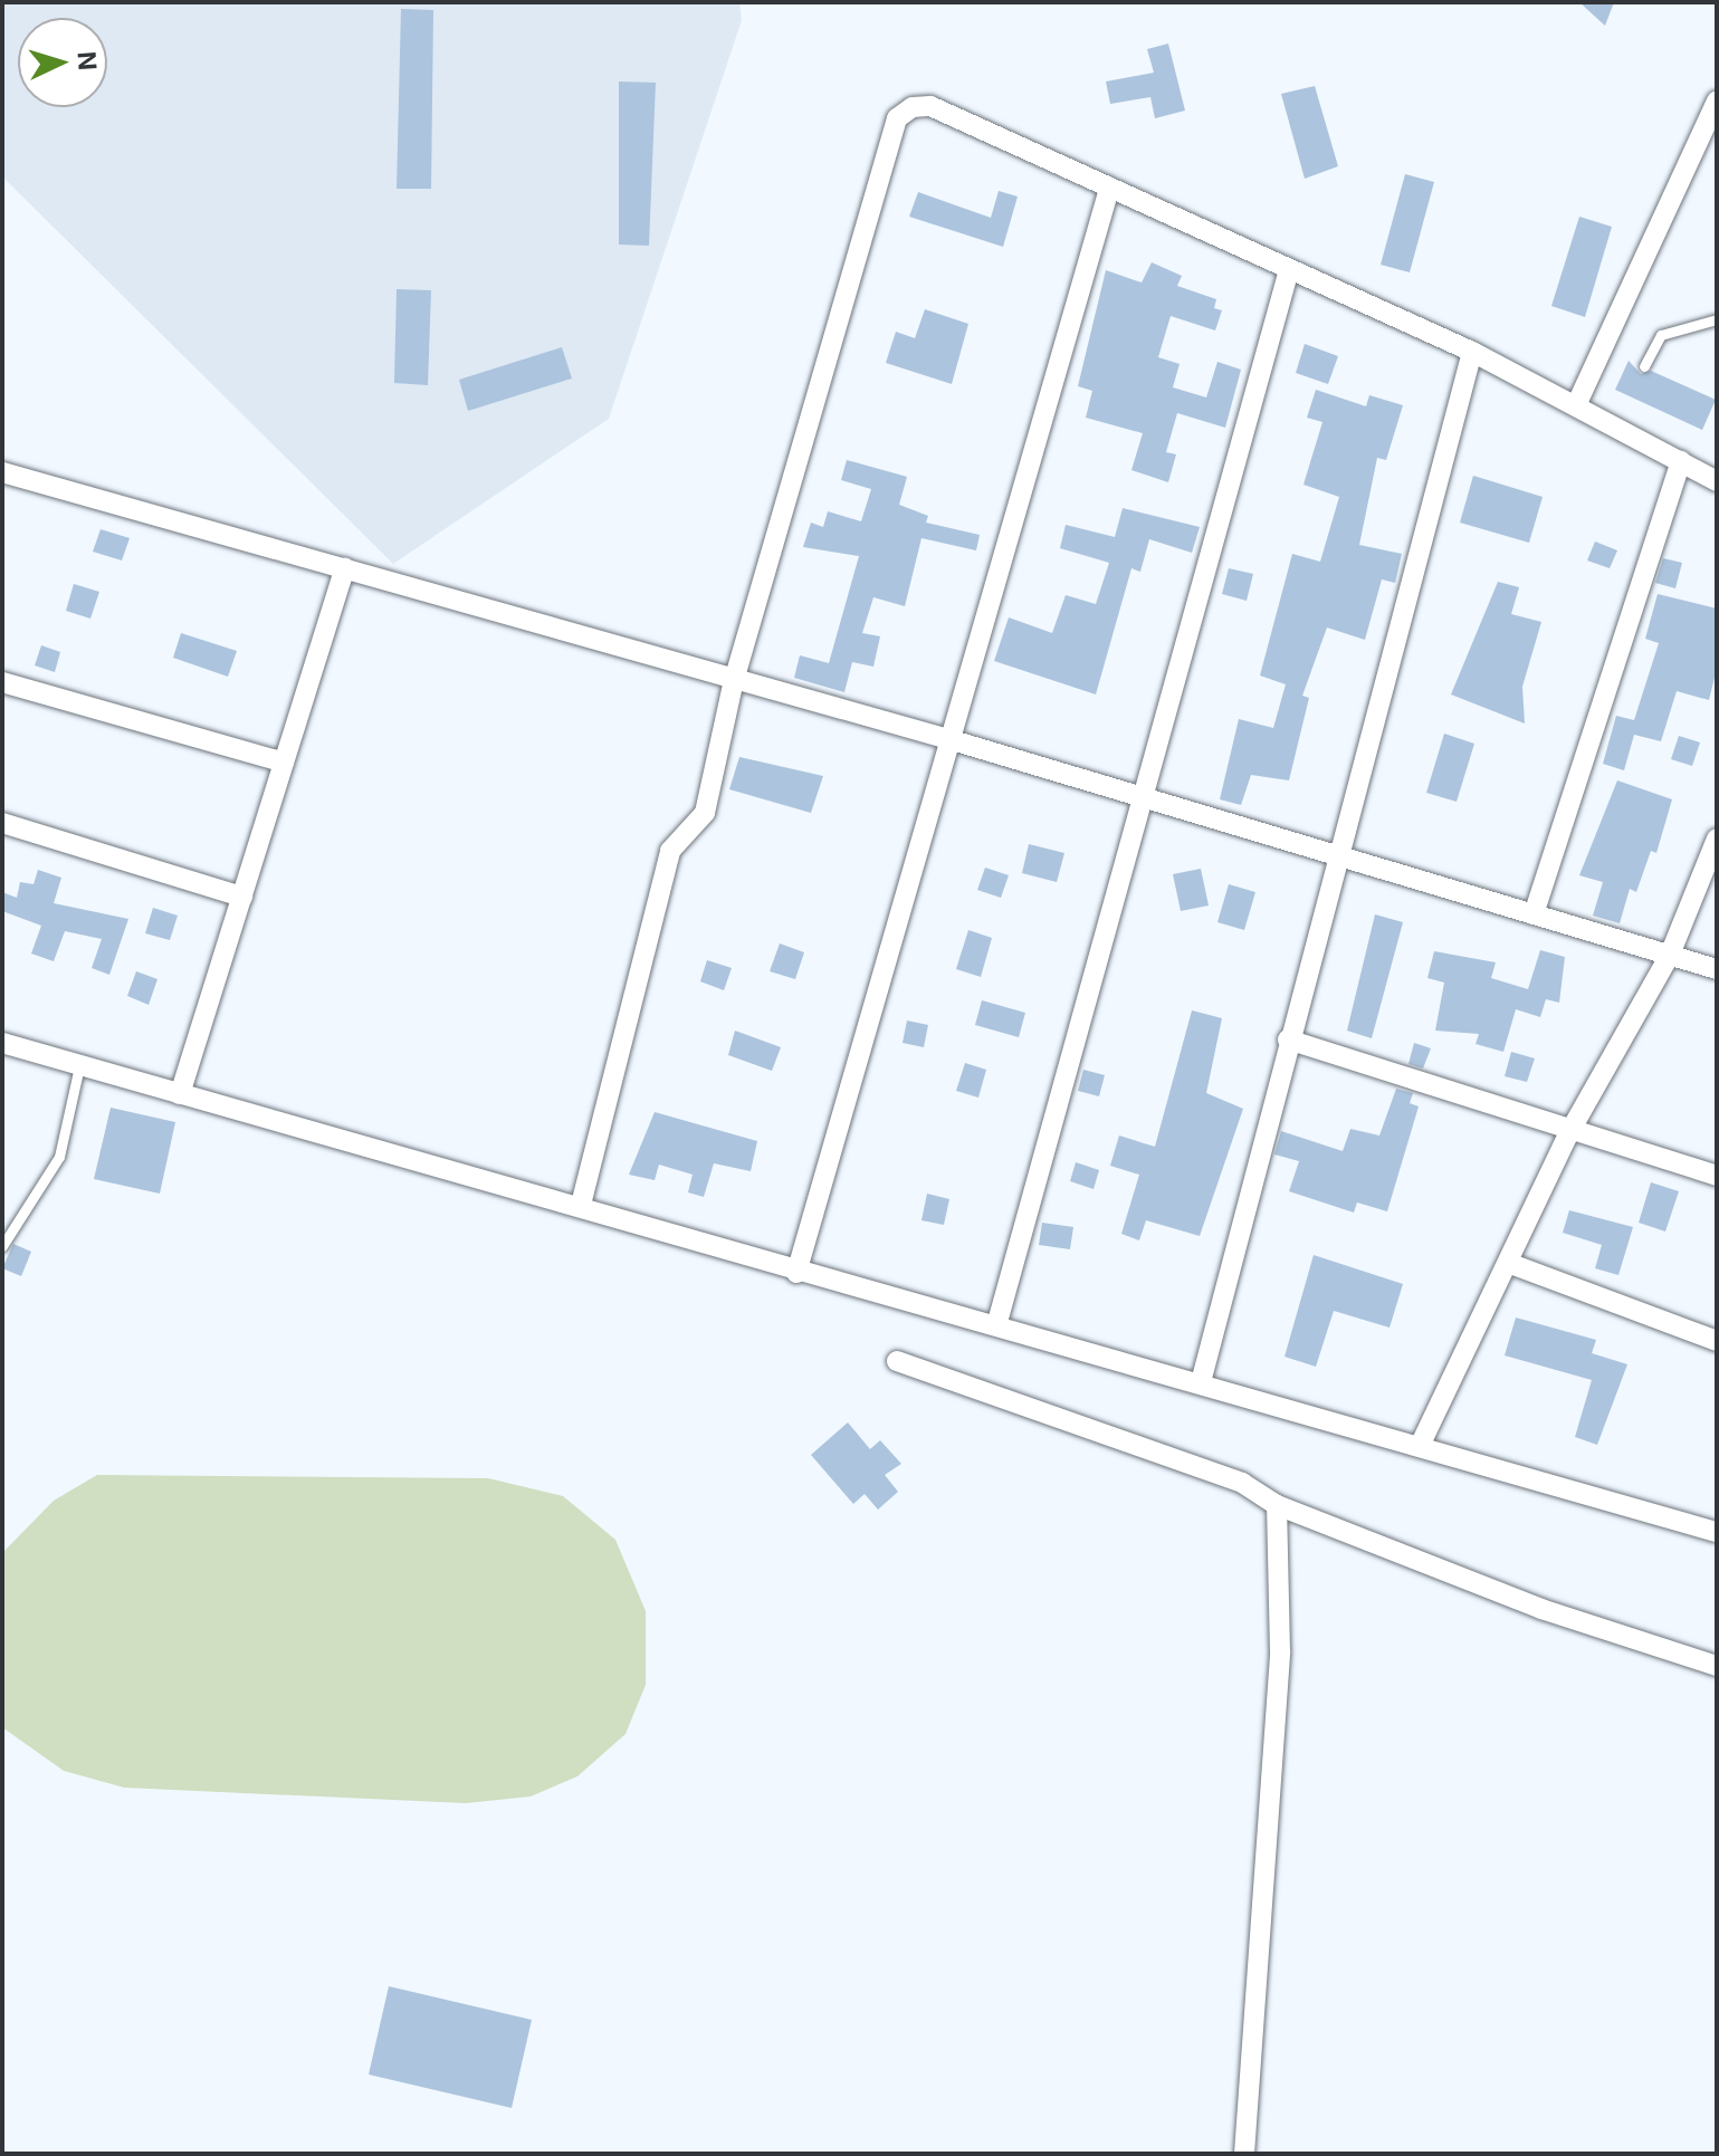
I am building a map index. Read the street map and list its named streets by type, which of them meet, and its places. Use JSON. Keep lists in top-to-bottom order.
{
  "north": "right"
}
